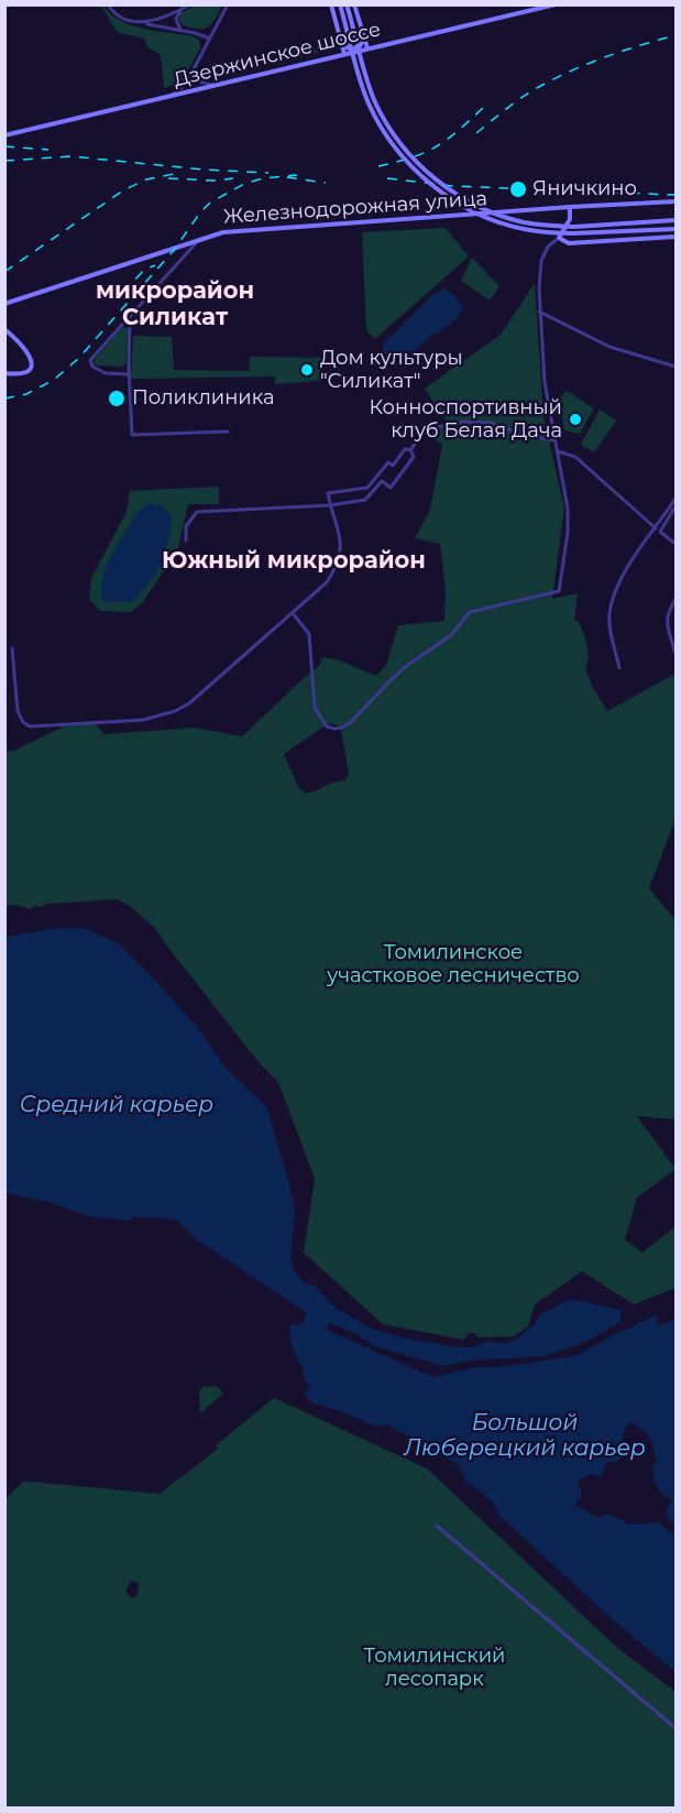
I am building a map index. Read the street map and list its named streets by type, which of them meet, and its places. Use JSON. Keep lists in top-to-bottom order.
{
  "streets": {
    "main road": ["Дзержинское шоссе", "Железнодорожная улица"]
  },
  "districts": ["микрорайон Силикат", "Южный микрорайон"],
  "water": ["Средний карьер", "Большой Люберецкий карьер"],
  "parks": ["Томилинское участковое лесничество", "Томилинский лесопарк"],
  "places": [
    "Яничкино",
    "Дом культуры \"Силикат\"",
    "Поликлиника",
    "Конноспортивный клуб Белая Дача"
  ]
}
